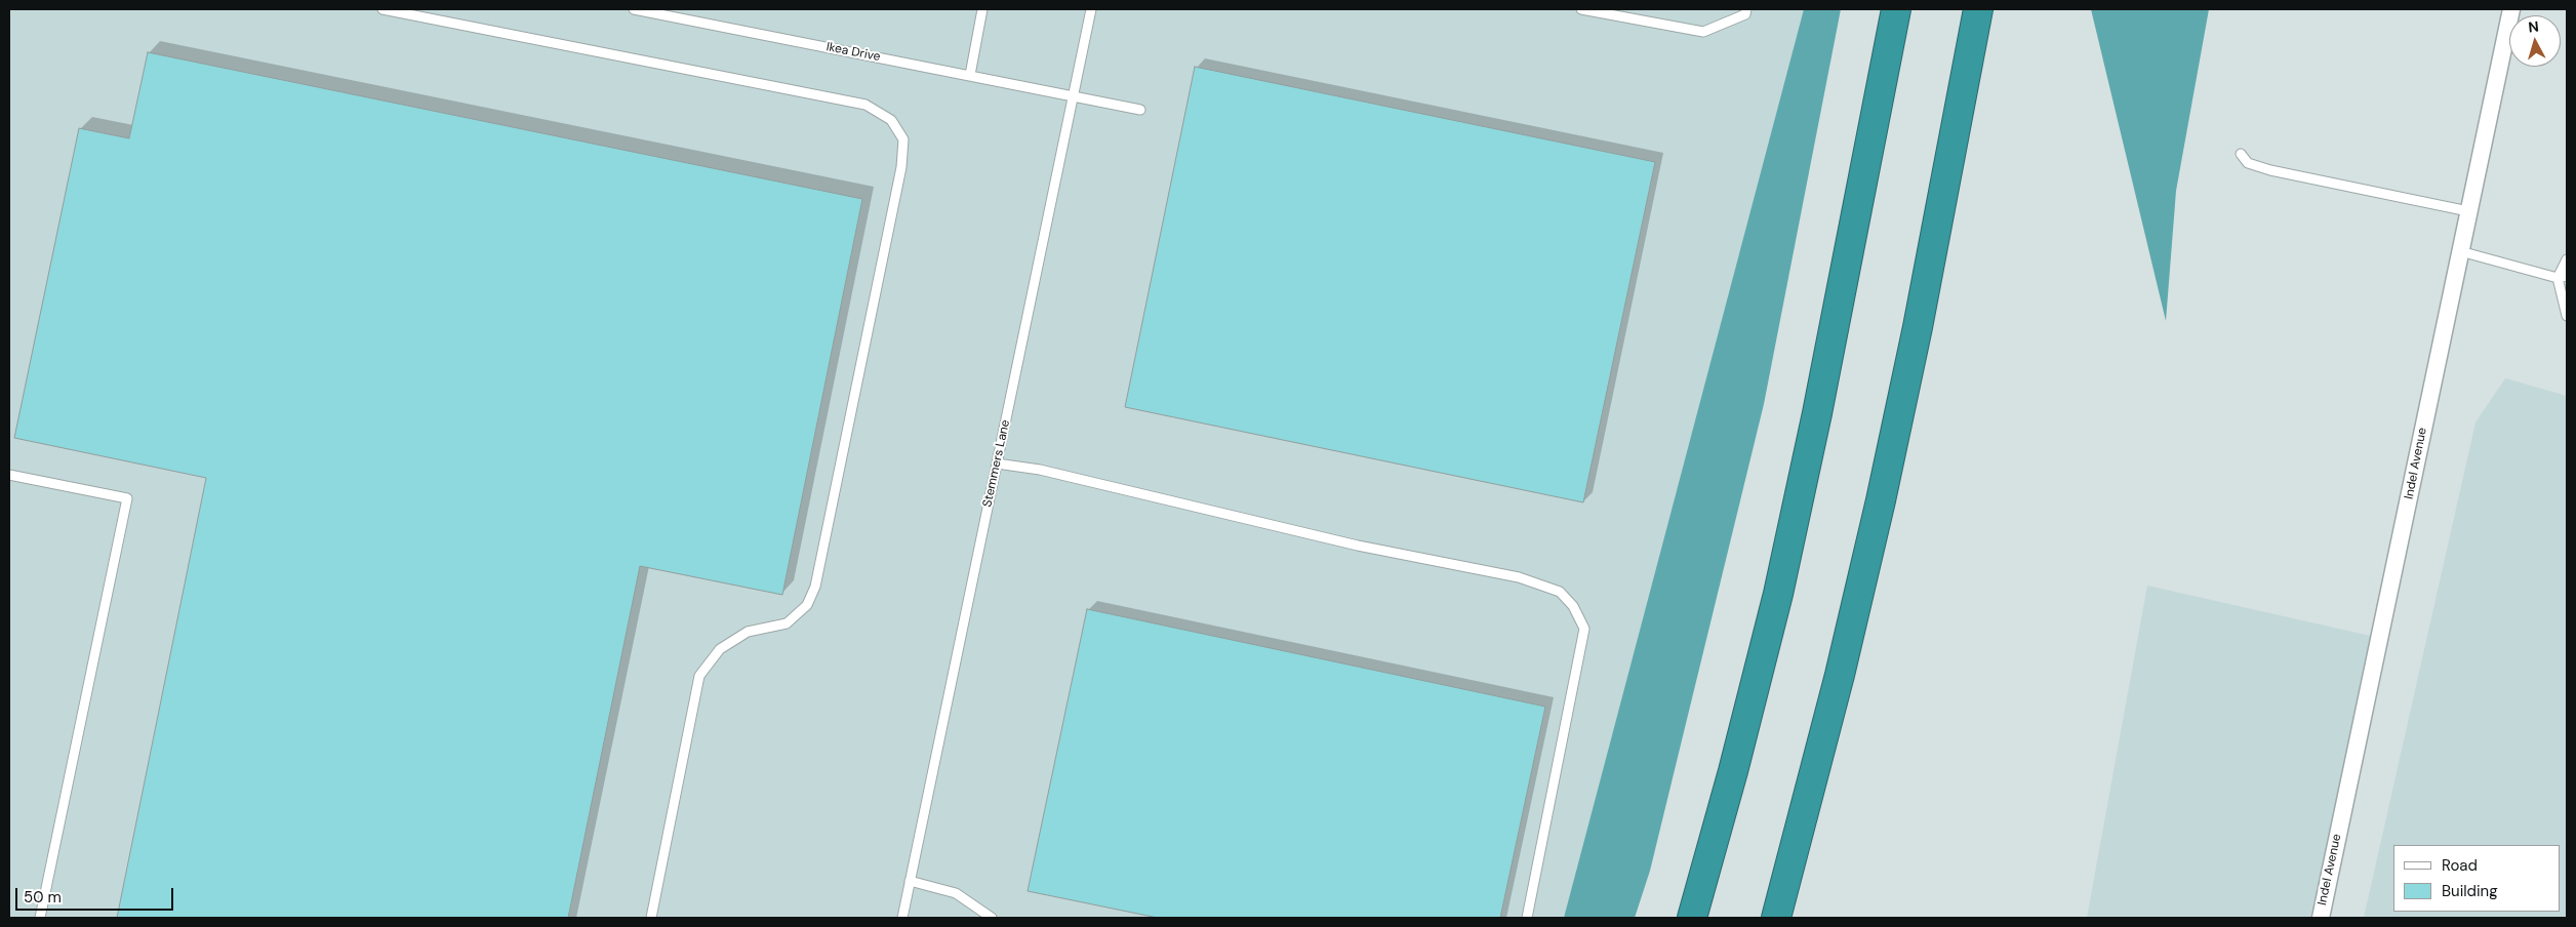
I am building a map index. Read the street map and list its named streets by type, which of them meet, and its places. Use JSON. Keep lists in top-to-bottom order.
{
  "streets": {
    "street": ["Indel Avenue"],
    "lane": ["Ikea Drive", "Stemmers Lane"]
  },
  "crossings": [
    ["Ikea Drive", "Stemmers Lane"]
  ],
  "legend": ["Road", "Building"],
  "scale_bar": "50 m",
  "north": "top"
}
